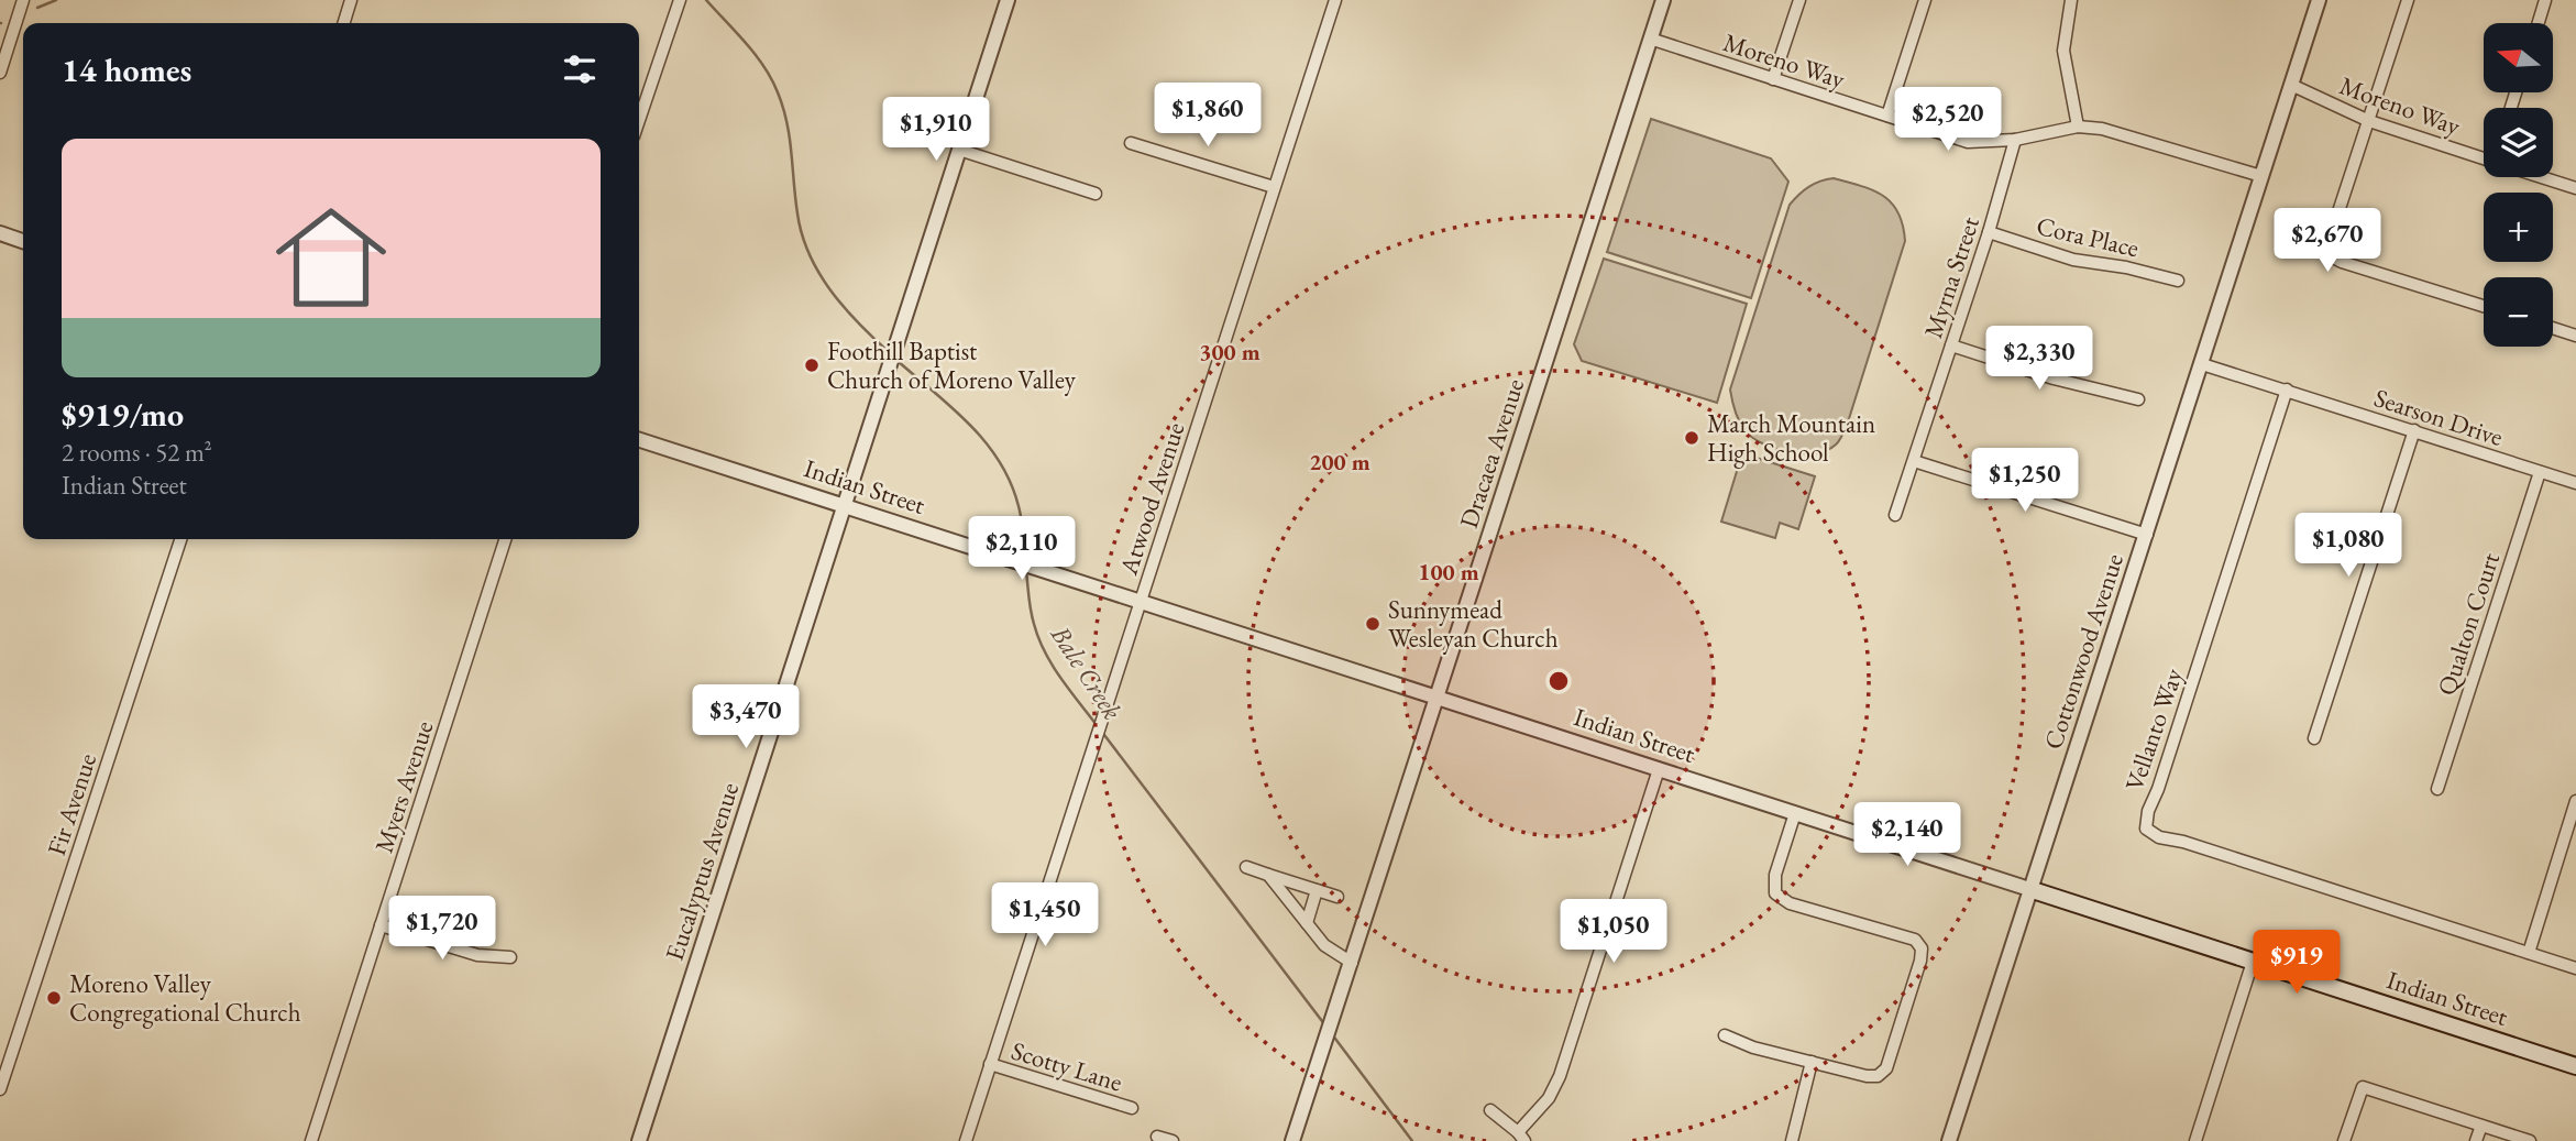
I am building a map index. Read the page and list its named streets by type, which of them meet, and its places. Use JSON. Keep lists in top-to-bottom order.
{
  "streets": {
    "main road": ["Indian Street"],
    "street": [
      "Moreno Way",
      "Cora Place",
      "Myrna Street",
      "Searson Drive",
      "Dracaea Avenue",
      "Atwood Avenue",
      "Qualton Court",
      "Cottonwood Avenue",
      "Vellanto Way",
      "Myers Avenue",
      "Fir Avenue",
      "Eucalyptus Avenue",
      "Scotty Lane"
    ]
  },
  "crossings": [
    ["Moreno Way", "Myrna Street"],
    ["Moreno Way", "Dracaea Avenue"],
    ["Moreno Way", "Cottonwood Avenue"],
    ["Cora Place", "Myrna Street"],
    ["Searson Drive", "Qualton Court"],
    ["Searson Drive", "Cottonwood Avenue"],
    ["Searson Drive", "Vellanto Way"],
    ["Dracaea Avenue", "Indian Street"],
    ["Indian Street", "Atwood Avenue"],
    ["Indian Street", "Cottonwood Avenue"],
    ["Indian Street", "Eucalyptus Avenue"],
    ["Atwood Avenue", "Scotty Lane"]
  ],
  "water": ["Bale Creek"],
  "places": [
    "Foothill Baptist Church of Moreno Valley",
    "March Mountain High School",
    "Sunnymead Wesleyan Church",
    "Moreno Valley Congregational Church"
  ],
  "north": "left",
  "page": {
    "map_buttons": ["+", "−"],
    "heading": "14 homes",
    "price": [
      "$1,860",
      "$2,520",
      "$1,910",
      "$2,670",
      "$2,330",
      "$1,250",
      "$1,080",
      "$2,110",
      "$3,470",
      "$2,140",
      "$1,450",
      "$1,720",
      "$1,050",
      "$919"
    ],
    "list": [
      {
        "name": "$919/mo",
        "note": "2 rooms · 52 m² · Indian Street"
      }
    ]
  },
  "rings": ["300 m", "200 m", "100 m"]
}
